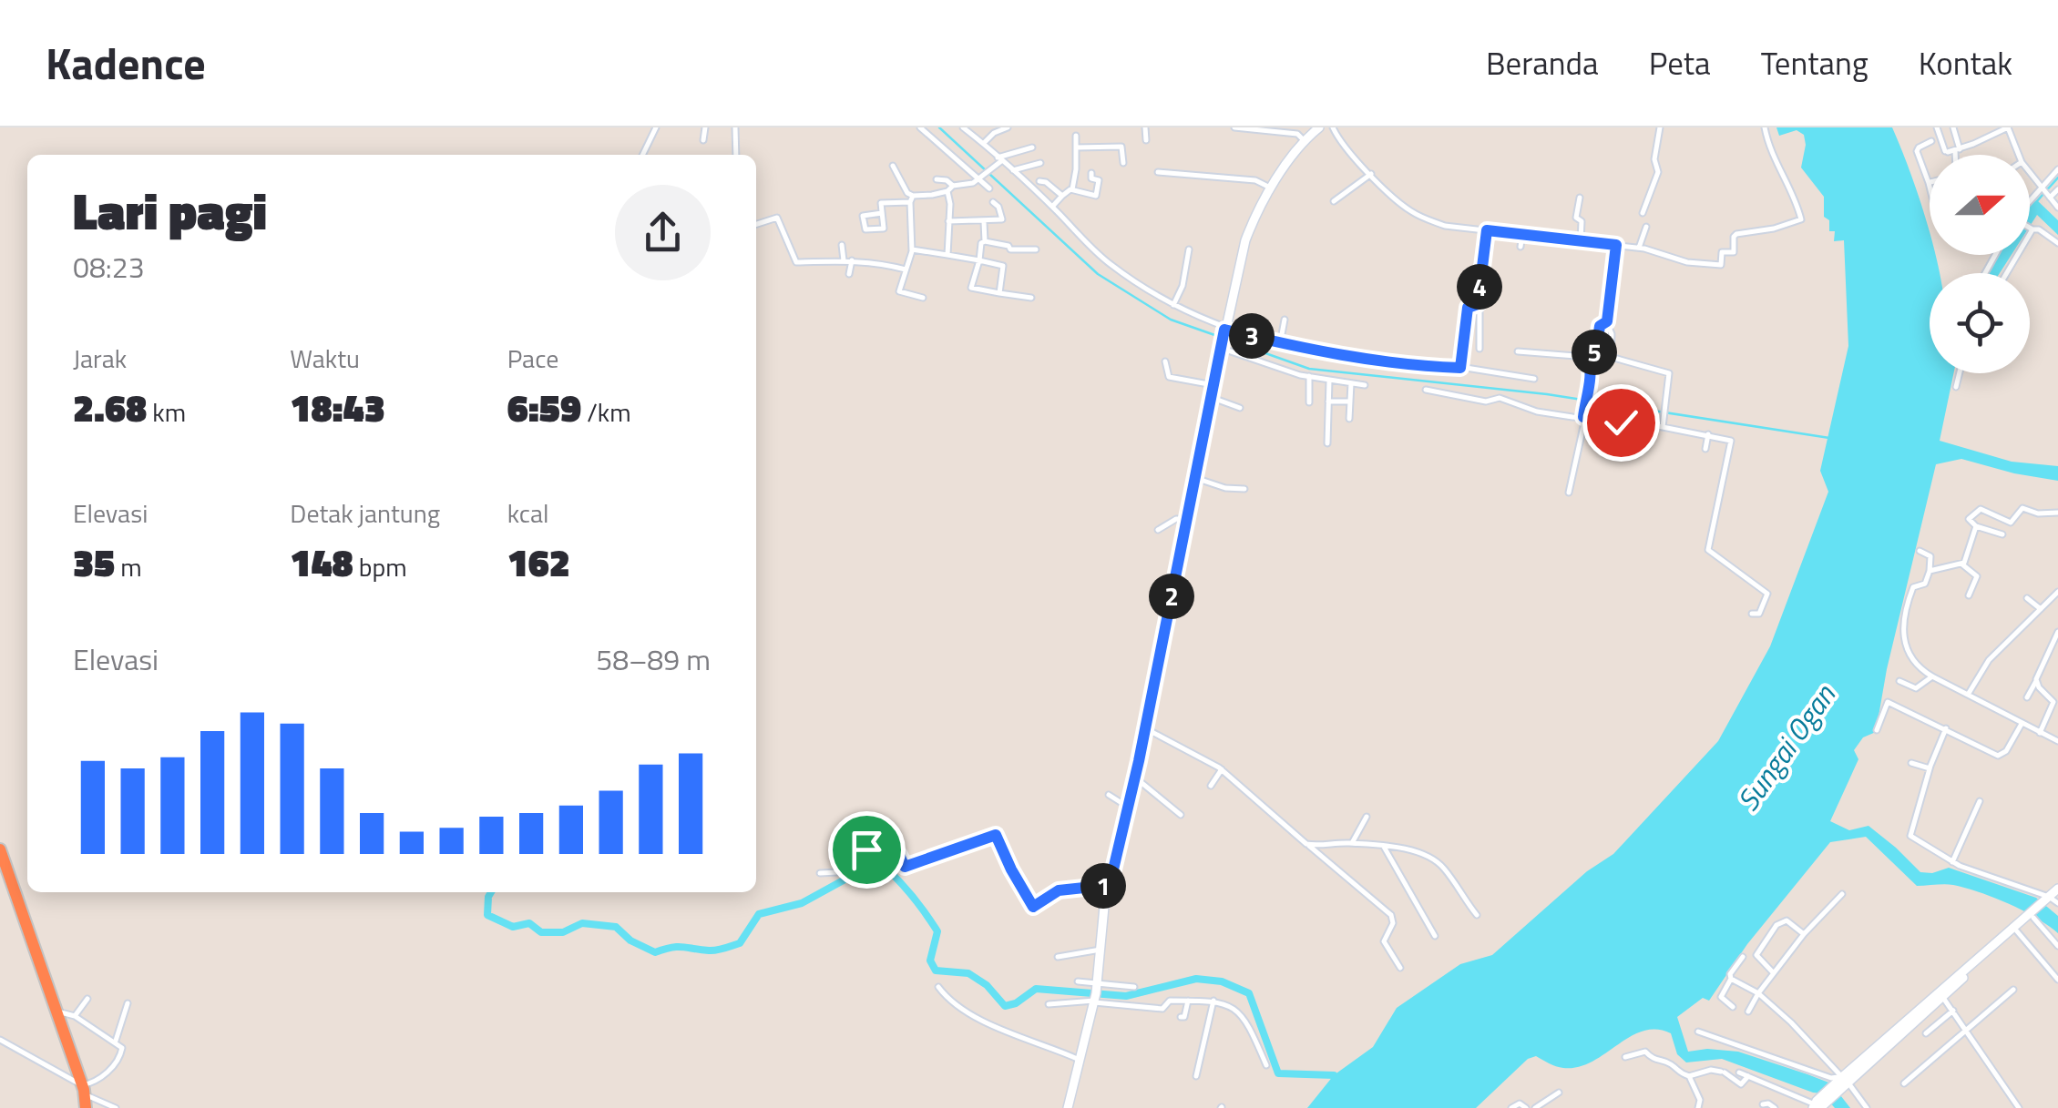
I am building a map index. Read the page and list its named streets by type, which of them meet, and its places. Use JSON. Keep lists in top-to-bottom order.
{
  "water": ["Sungai Ogan"],
  "north": "right",
  "page": {
    "header": "Kadence",
    "nav": [
      "Beranda",
      "Peta",
      "Tentang",
      "Kontak"
    ],
    "heading": ["Lari pagi", "08:23"],
    "pins": [
      "4",
      "3",
      "5",
      "2",
      "1"
    ],
    "stats": [
      ["Jarak", "2.68 km"],
      ["Waktu", "18:43"],
      ["Pace", "6:59 /km"],
      ["Elevasi", "35 m"],
      ["Detak jantung", "148 bpm"],
      ["kcal", "162"]
    ],
    "chart": ["Elevasi", "58–89 m"]
  }
}
